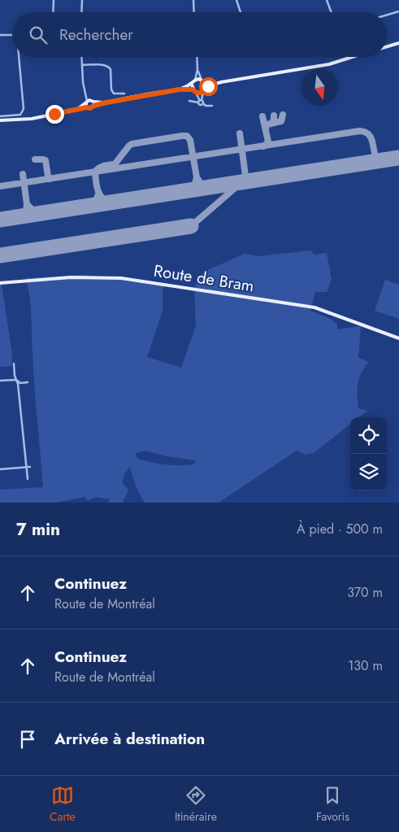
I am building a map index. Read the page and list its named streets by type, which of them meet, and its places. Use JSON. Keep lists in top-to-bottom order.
{
  "streets": {
    "main road": ["Route de Bram"]
  },
  "north": "bottom",
  "page": {
    "search": "Rechercher",
    "heading": ["7 min", "À pied · 500 m"],
    "list": [
      ["Continuez", "Route de Montréal", "370 m"],
      ["Continuez", "Route de Montréal", "130 m"],
      "Arrivée à destination"
    ],
    "nav": ["Carte", "Itinéraire", "Favoris"]
  }
}
